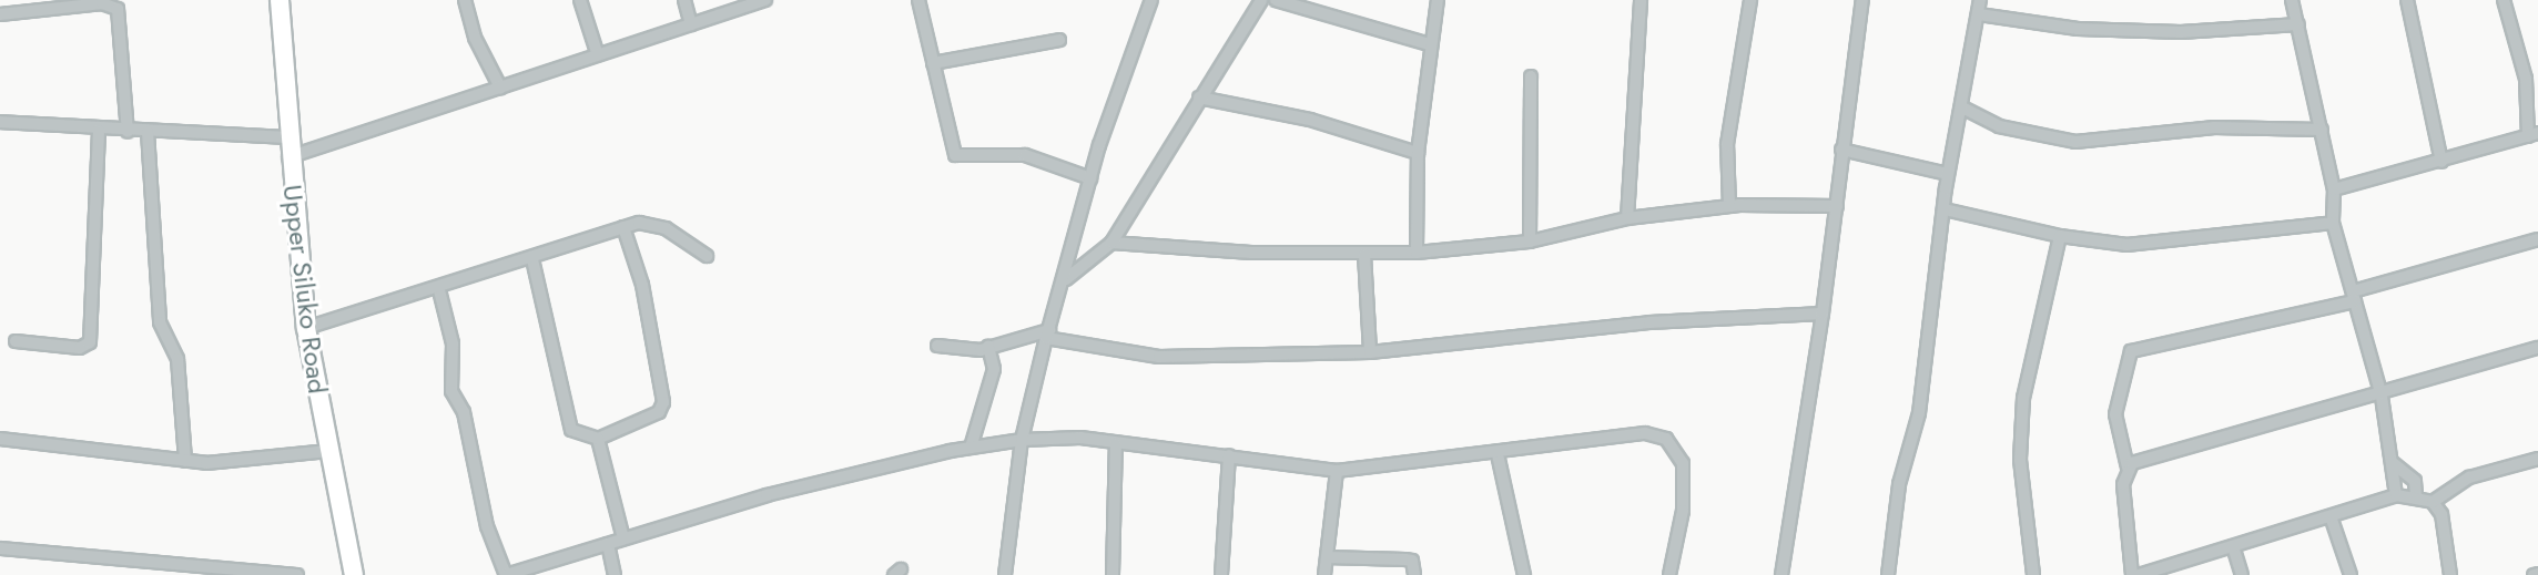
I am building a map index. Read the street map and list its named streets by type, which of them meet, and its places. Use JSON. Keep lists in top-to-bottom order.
{
  "streets": {
    "main road": ["Upper Siluko Road"]
  }
}
